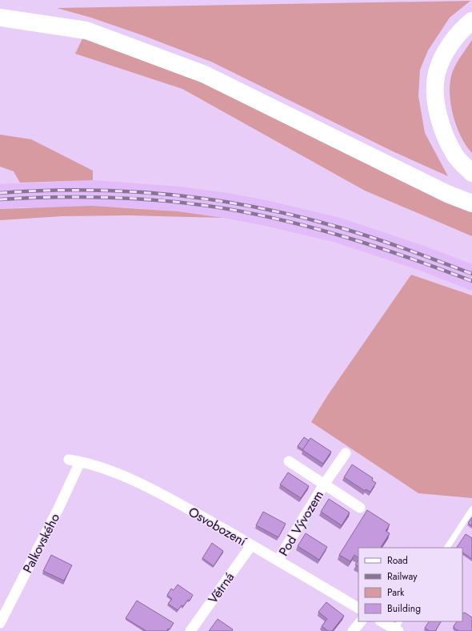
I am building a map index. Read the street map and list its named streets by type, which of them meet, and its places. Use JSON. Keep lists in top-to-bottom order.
{
  "streets": {
    "street": [
      "Pod Vývozem",
      "Osvobození",
      "Palkovského",
      "Větrná"
    ]
  },
  "crossings": [
    ["Pod Vývozem", "Osvobození"],
    ["Osvobození", "Palkovského"],
    ["Osvobození", "Větrná"]
  ],
  "legend": [
    "Road",
    "Railway",
    "Park",
    "Building"
  ]
}
